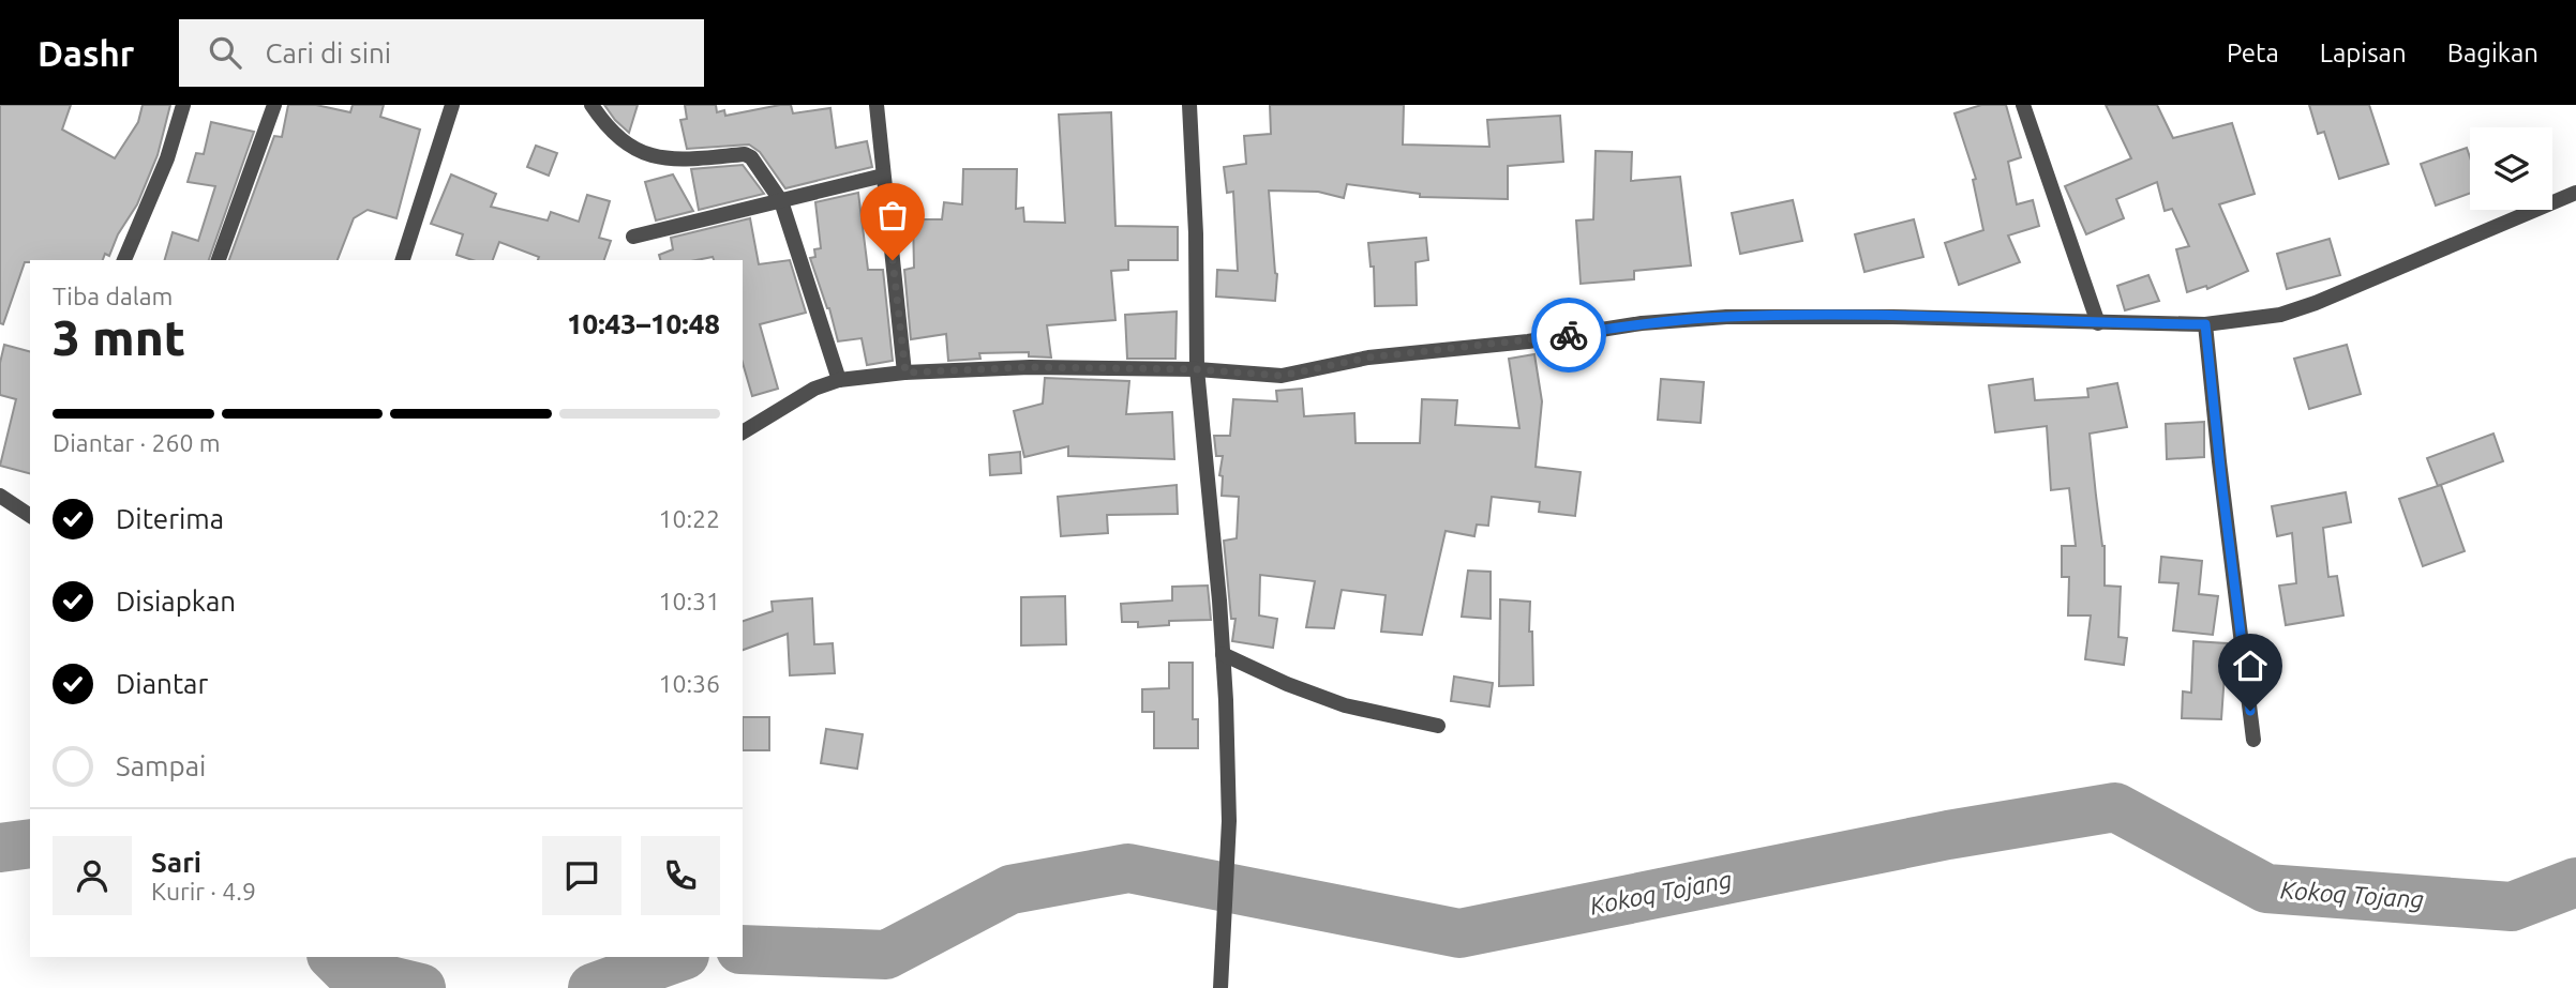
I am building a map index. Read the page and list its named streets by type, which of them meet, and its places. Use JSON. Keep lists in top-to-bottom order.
{
  "water": ["Kokoq Tojang"],
  "page": {
    "header": "Dashr",
    "search": "Cari di sini",
    "nav": ["Peta", "Lapisan", "Bagikan"],
    "heading": ["3 mnt", "Tiba dalam", "10:43–10:48"],
    "panel": ["Sari", "Kurir · 4.9"],
    "bar": "Diantar · 260 m",
    "list": [
      ["Diterima", "10:22"],
      ["Disiapkan", "10:31"],
      ["Diantar", "10:36"],
      "Sampai"
    ]
  }
}
